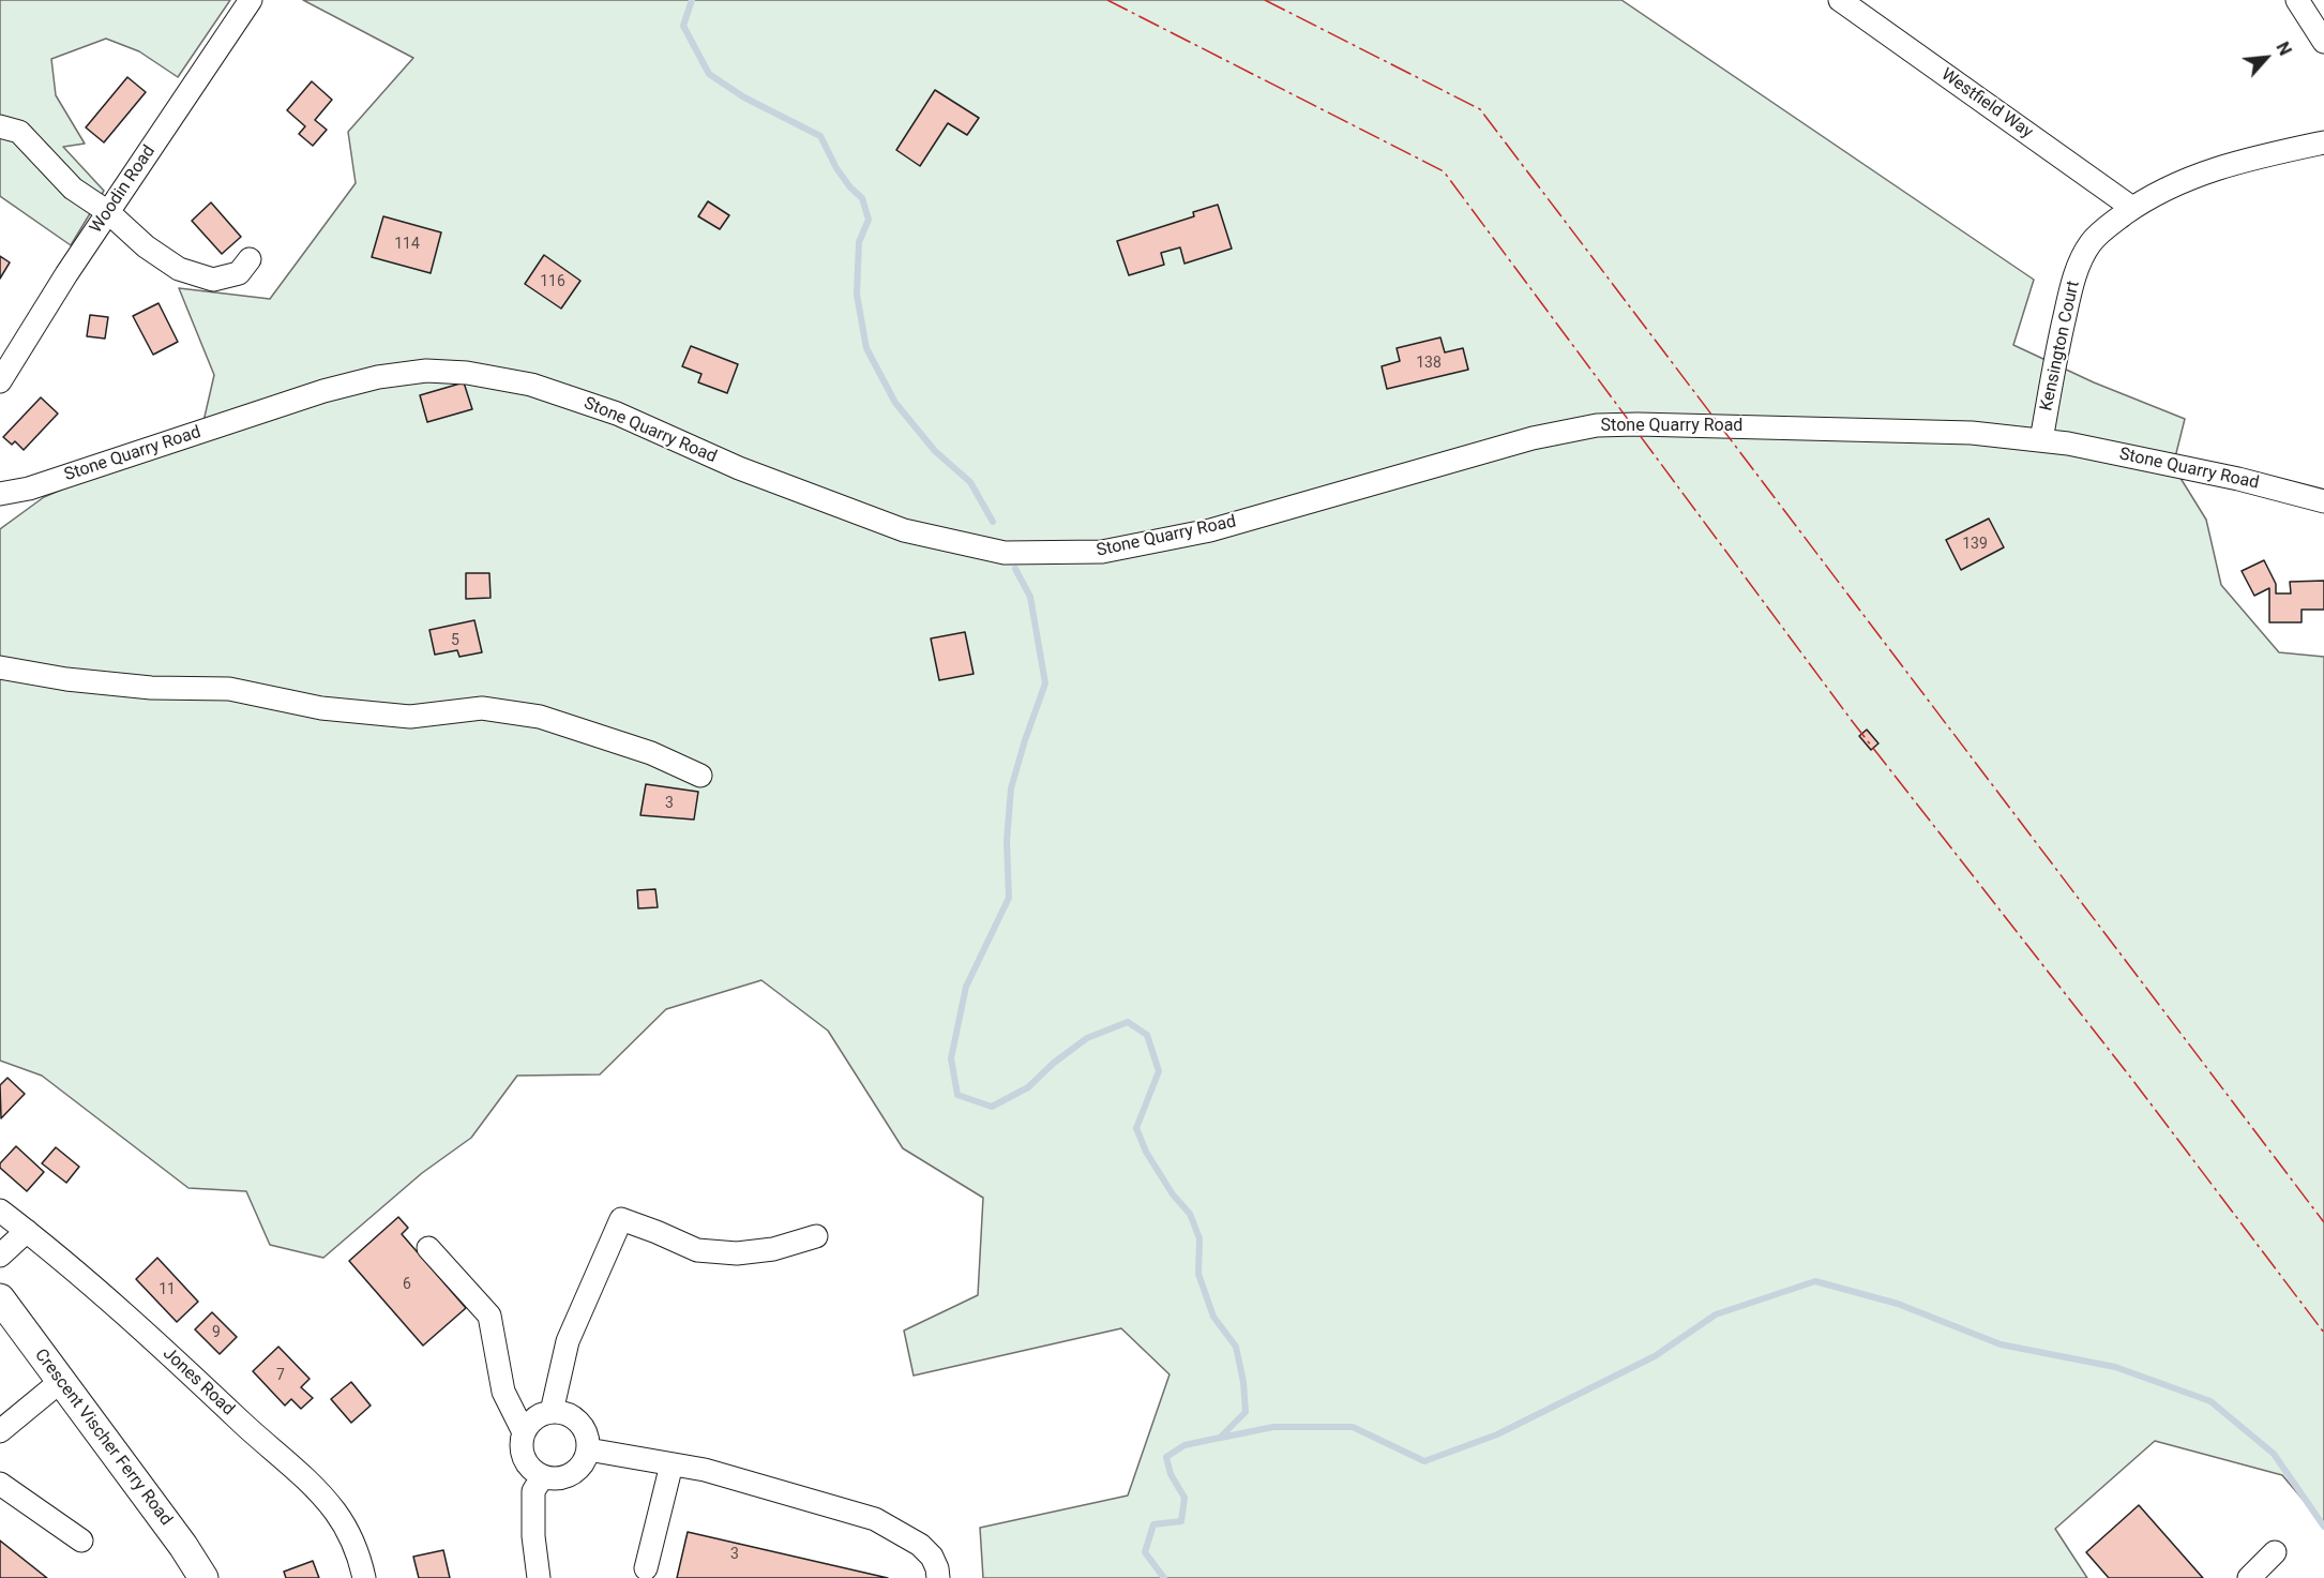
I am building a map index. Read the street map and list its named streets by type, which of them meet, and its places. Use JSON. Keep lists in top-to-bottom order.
{
  "streets": {
    "main road": ["Crescent Vischer Ferry Road"],
    "street": [
      "Westfield Way",
      "Woodin Road",
      "Kensington Court",
      "Stone Quarry Road",
      "Jones Road"
    ]
  },
  "crossings": [
    ["Westfield Way", "Kensington Court"],
    ["Kensington Court", "Stone Quarry Road"]
  ],
  "house_numbers": [
    "114",
    "116",
    "138",
    "139",
    "5",
    "3",
    "6",
    "11",
    "9",
    "7",
    "3"
  ],
  "north": "top right"
}
